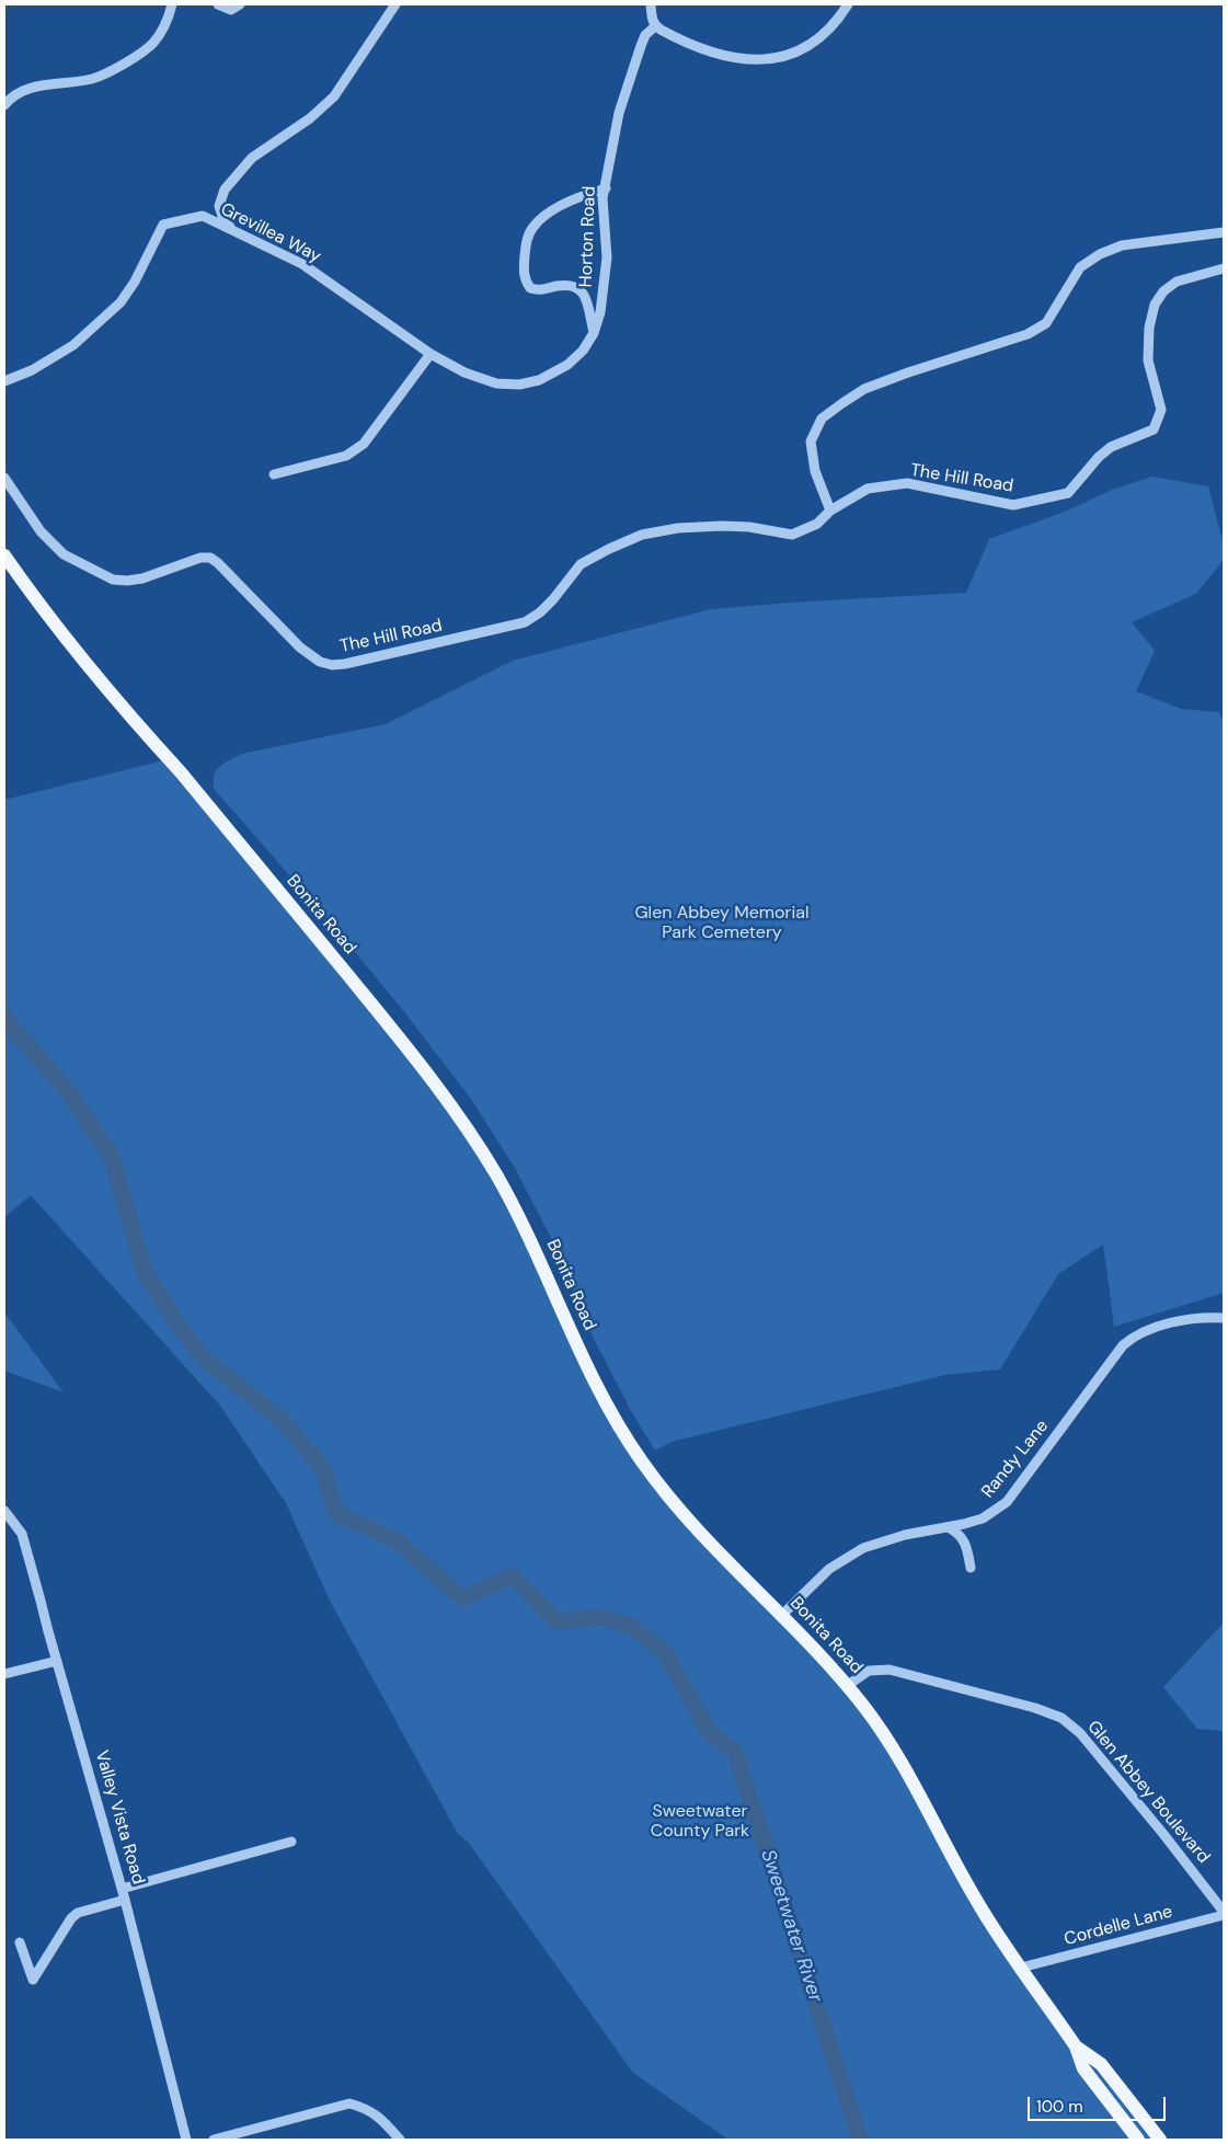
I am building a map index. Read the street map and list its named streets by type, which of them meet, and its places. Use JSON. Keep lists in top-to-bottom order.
{
  "streets": {
    "main road": ["Bonita Road"],
    "street": [
      "Grevillea Way",
      "Horton Road",
      "The Hill Road",
      "Randy Lane",
      "Glen Abbey Boulevard",
      "Valley Vista Road",
      "Cordelle Lane"
    ]
  },
  "crossings": [
    ["Grevillea Way", "Horton Road"],
    ["Bonita Road", "Randy Lane"],
    ["Bonita Road", "Glen Abbey Boulevard"],
    ["Bonita Road", "Cordelle Lane"],
    ["Glen Abbey Boulevard", "Cordelle Lane"]
  ],
  "water": ["Sweetwater River"],
  "parks": ["Glen Abbey Memorial Park Cemetery", "Sweetwater County Park"],
  "scale_bar": "100 m"
}
